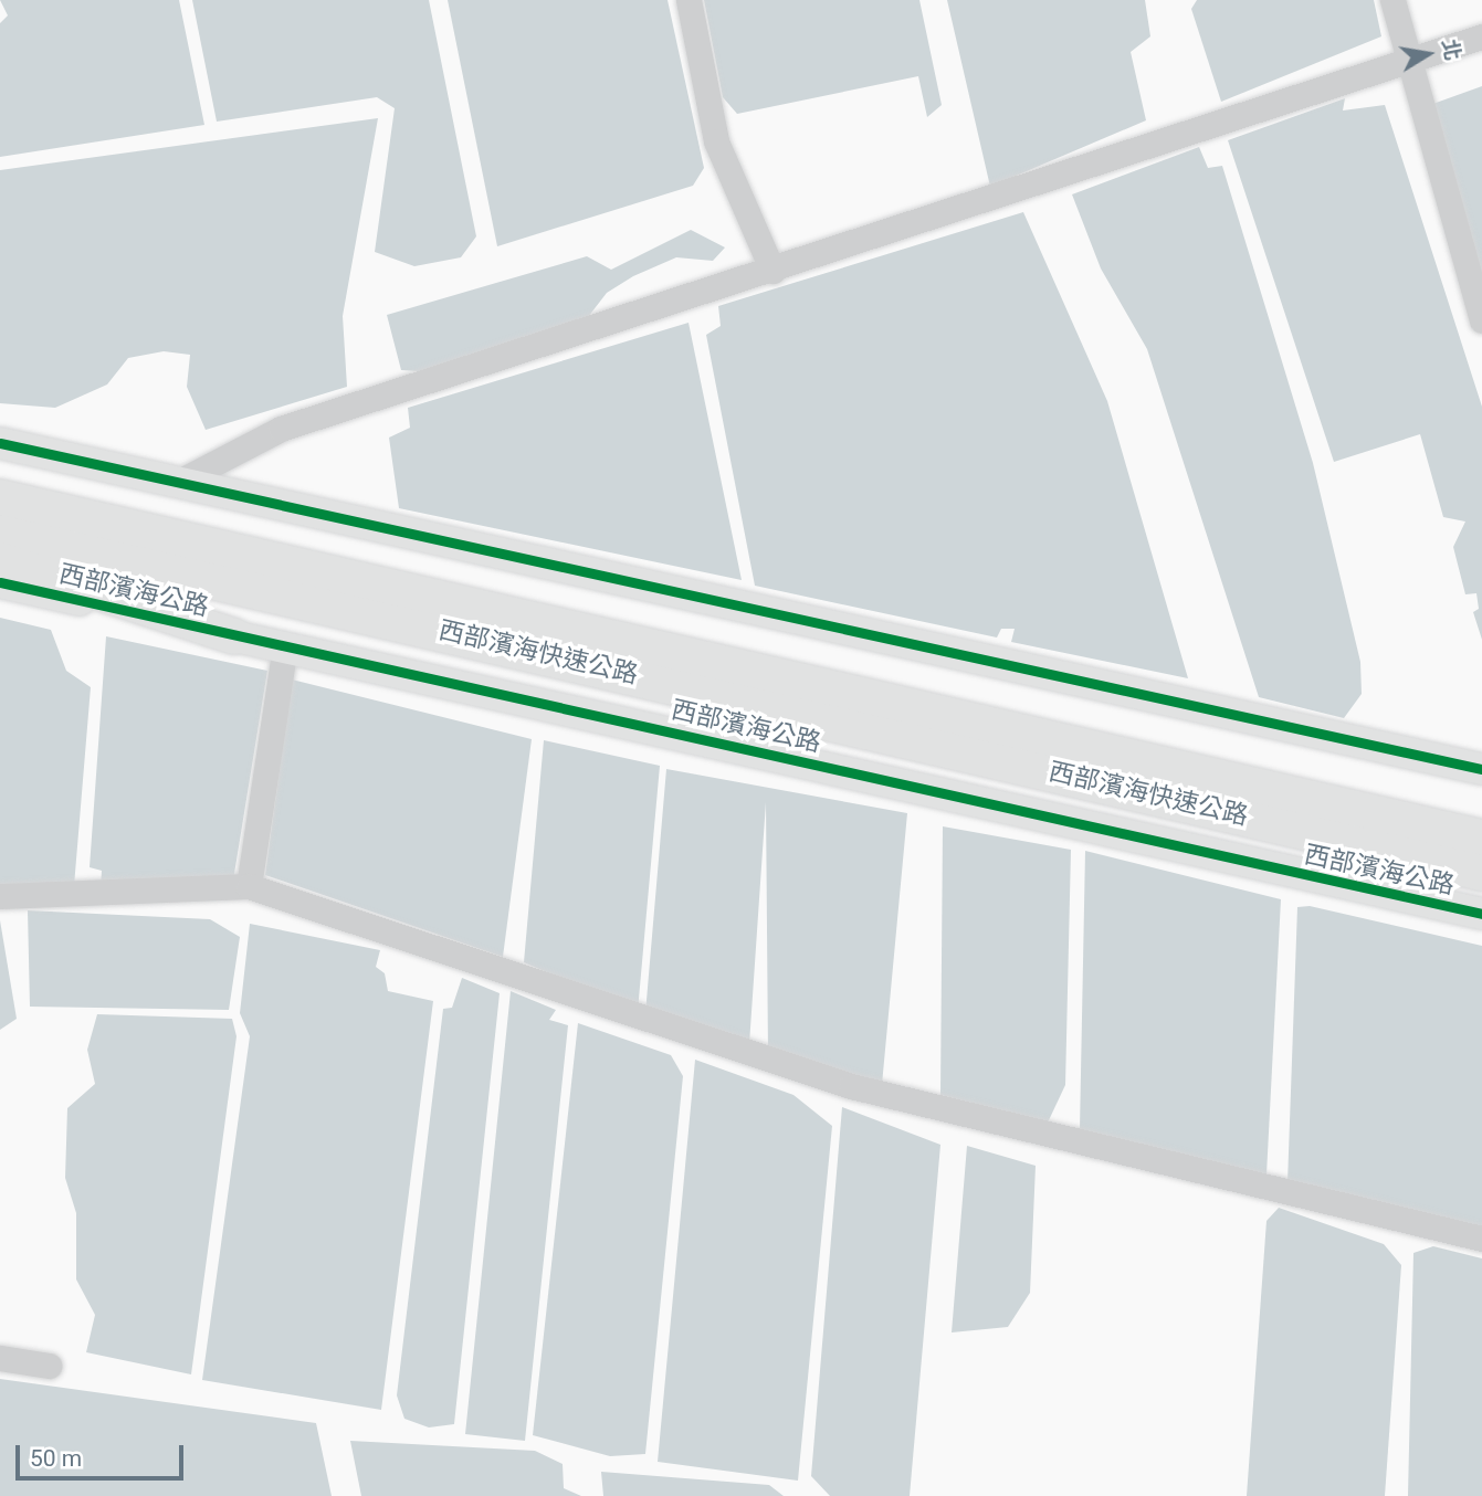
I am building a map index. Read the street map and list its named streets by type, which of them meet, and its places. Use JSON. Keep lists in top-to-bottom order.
{
  "streets": {
    "highway": ["西部濱海快速公路"],
    "main road": ["西部濱海公路"]
  },
  "scale_bar": "50 m",
  "north": "right"
}
